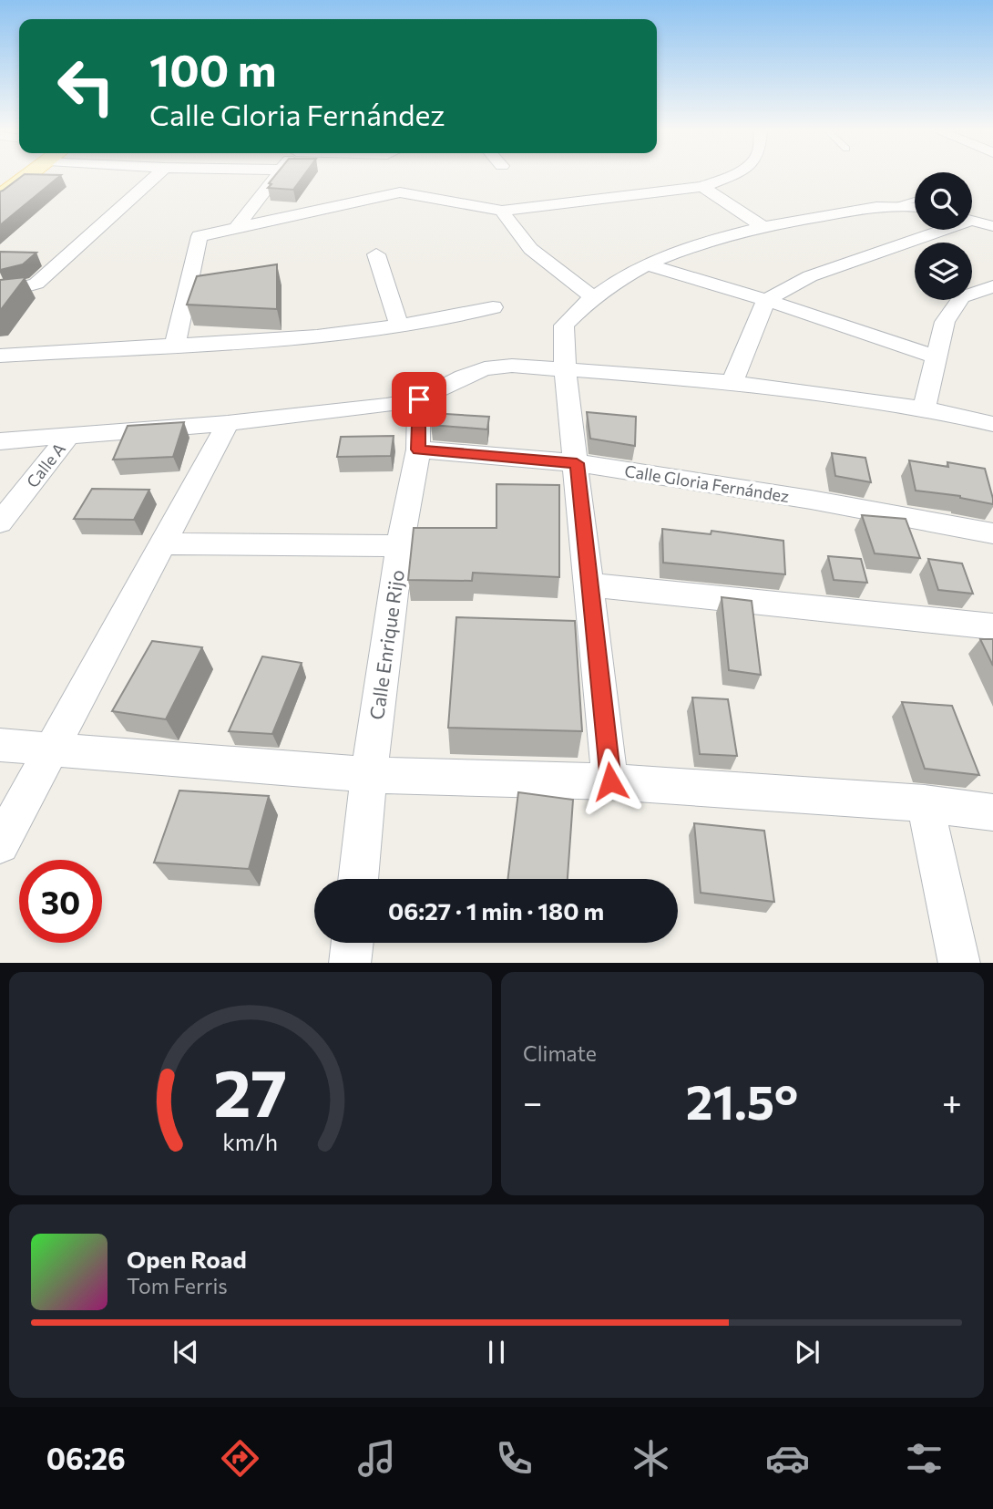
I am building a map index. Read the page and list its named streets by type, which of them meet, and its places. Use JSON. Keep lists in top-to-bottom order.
{
  "streets": {
    "street": ["Calle A", "Calle Gloria Fernández", "Calle Enrique Rijo"]
  },
  "crossings": [
    ["Calle Gloria Fernández", "Calle Enrique Rijo"]
  ],
  "page": {
    "turn": ["100 m", "Calle Gloria Fernández"],
    "limit": "30",
    "trip": "06:27 · 1 min · 180 m",
    "tile": "Climate",
    "heat": ["−", "21.5°", "+"],
    "song": ["Open Road", "Tom Ferris"],
    "tabs": "06:26",
    "gauge": ["27", "km/h"]
  }
}
